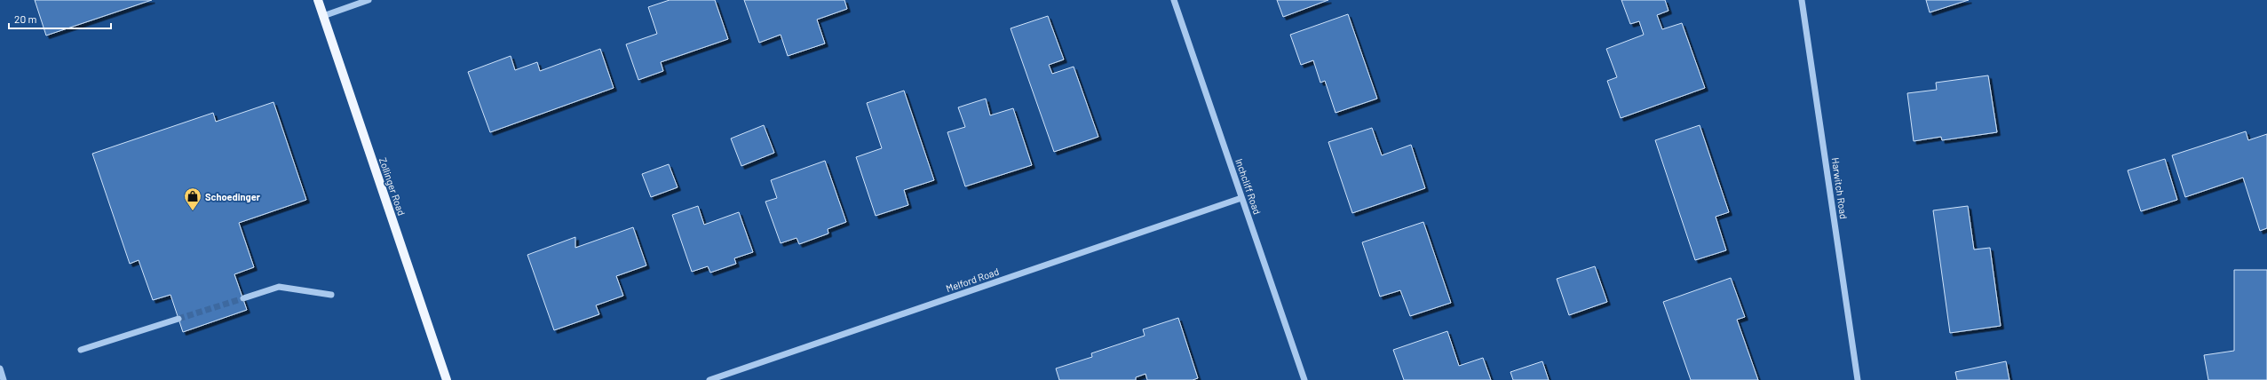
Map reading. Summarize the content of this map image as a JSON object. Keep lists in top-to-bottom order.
{
  "streets": {
    "main road": ["Zollinger Road"],
    "street": ["Inchcliff Road", "Harwitch Road", "Melford Road"]
  },
  "crossings": [
    ["Inchcliff Road", "Melford Road"]
  ],
  "places": {
    "shop": ["Schoedinger"]
  },
  "scale_bar": "20 m"
}
